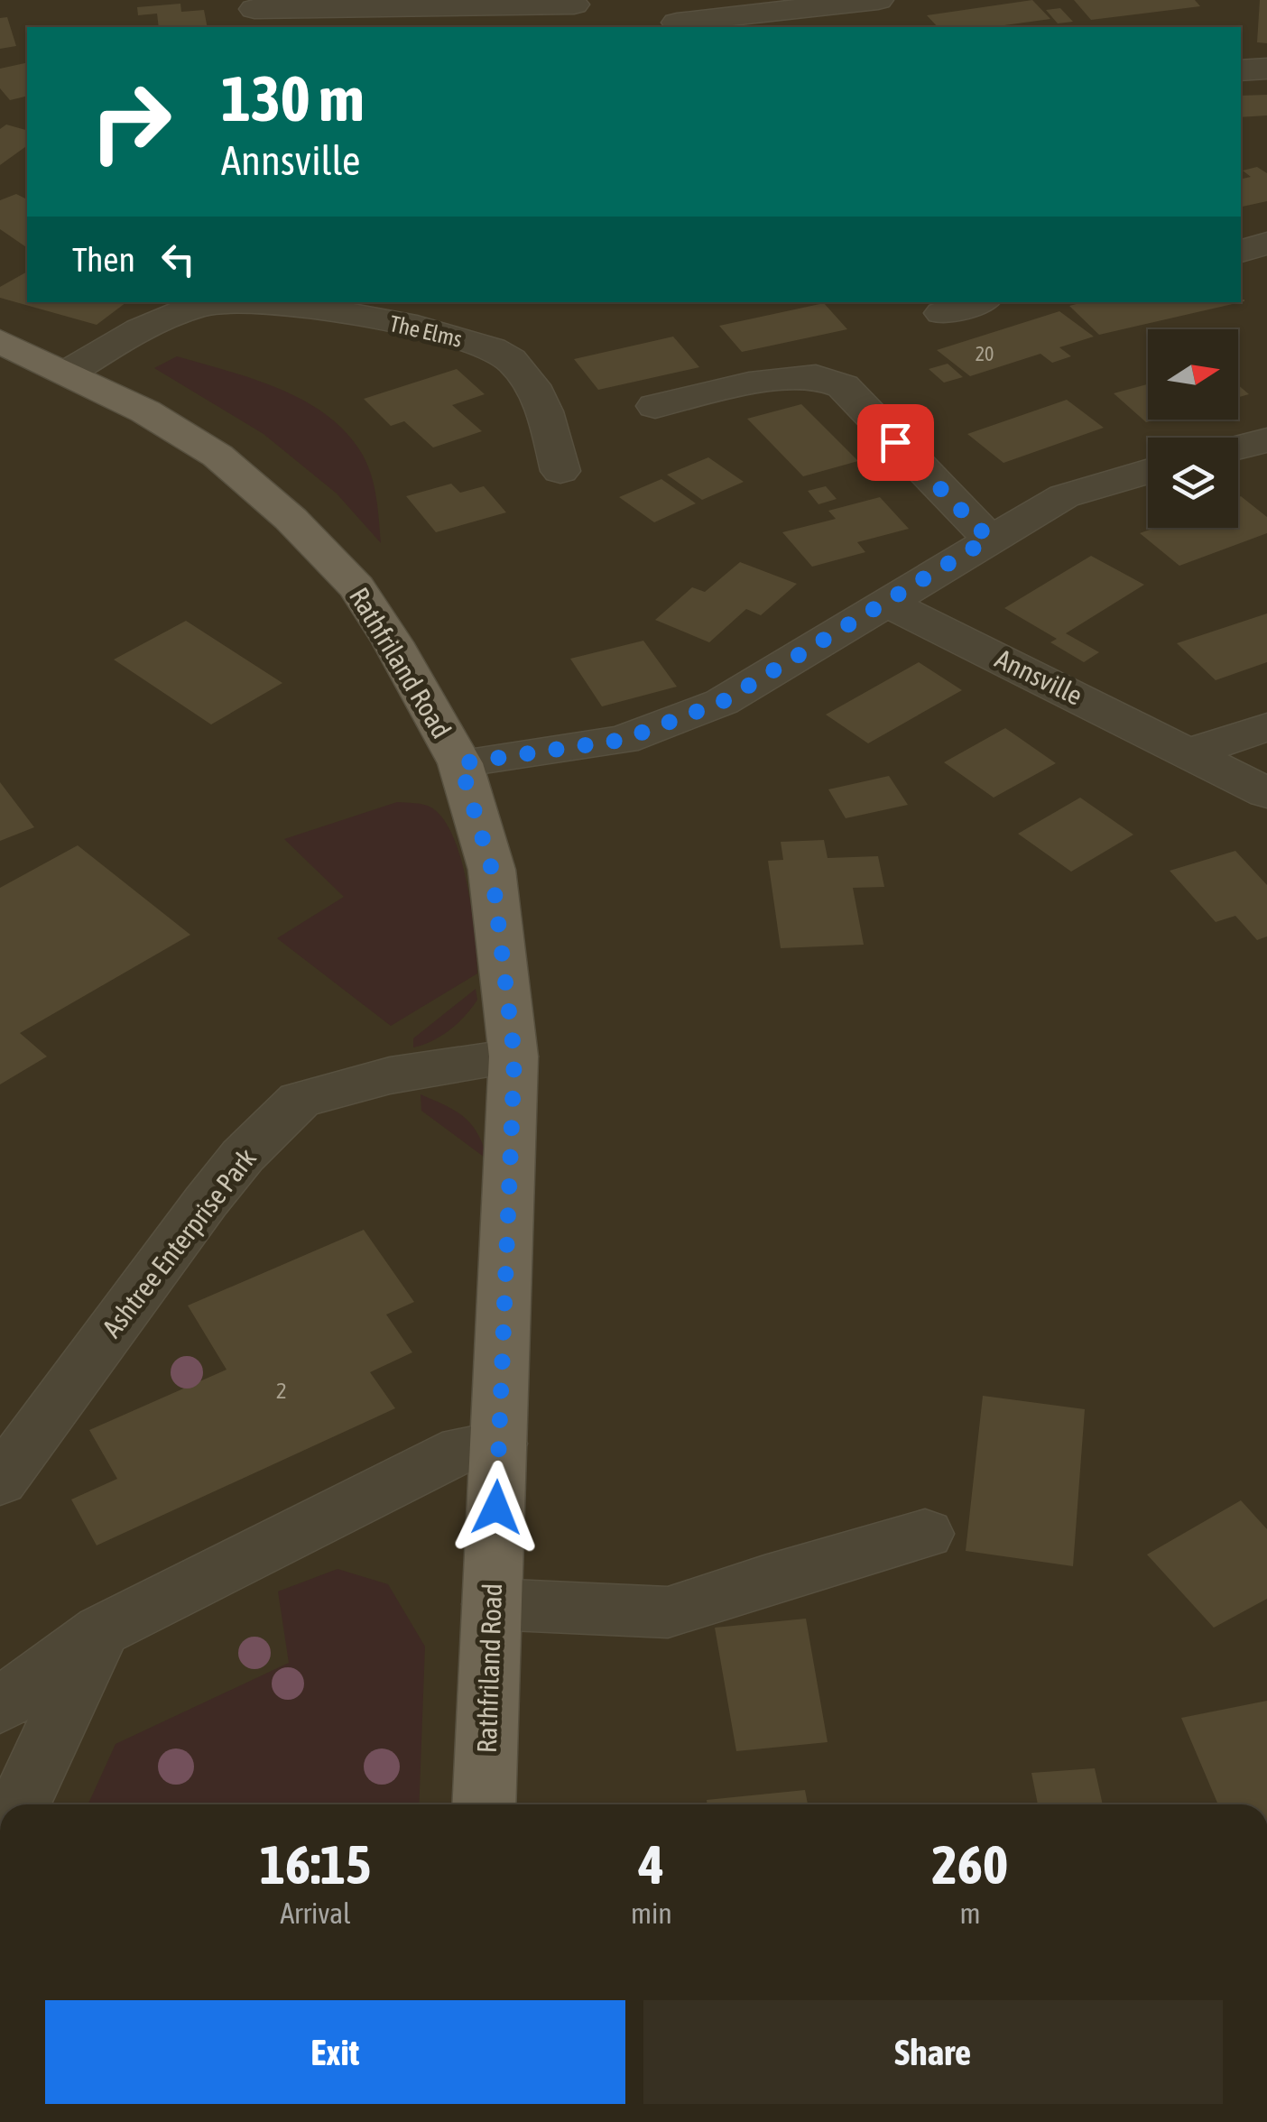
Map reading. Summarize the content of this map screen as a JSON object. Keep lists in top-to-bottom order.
{
  "streets": {
    "main road": ["Rathfriland Road"],
    "street": ["The Elms", "Annsville", "Ashtree Enterprise Park"]
  },
  "crossings": [
    ["The Elms", "Rathfriland Road"],
    ["Rathfriland Road", "Ashtree Enterprise Park"]
  ],
  "house_numbers": ["20", "2"],
  "north": "right",
  "page": {
    "turn": ["130 m", "Annsville"],
    "then": "Then",
    "eta": [
      "16:15",
      "Arrival",
      "4",
      "min",
      "260",
      "m"
    ],
    "buttons": ["Exit", "Share"]
  }
}
